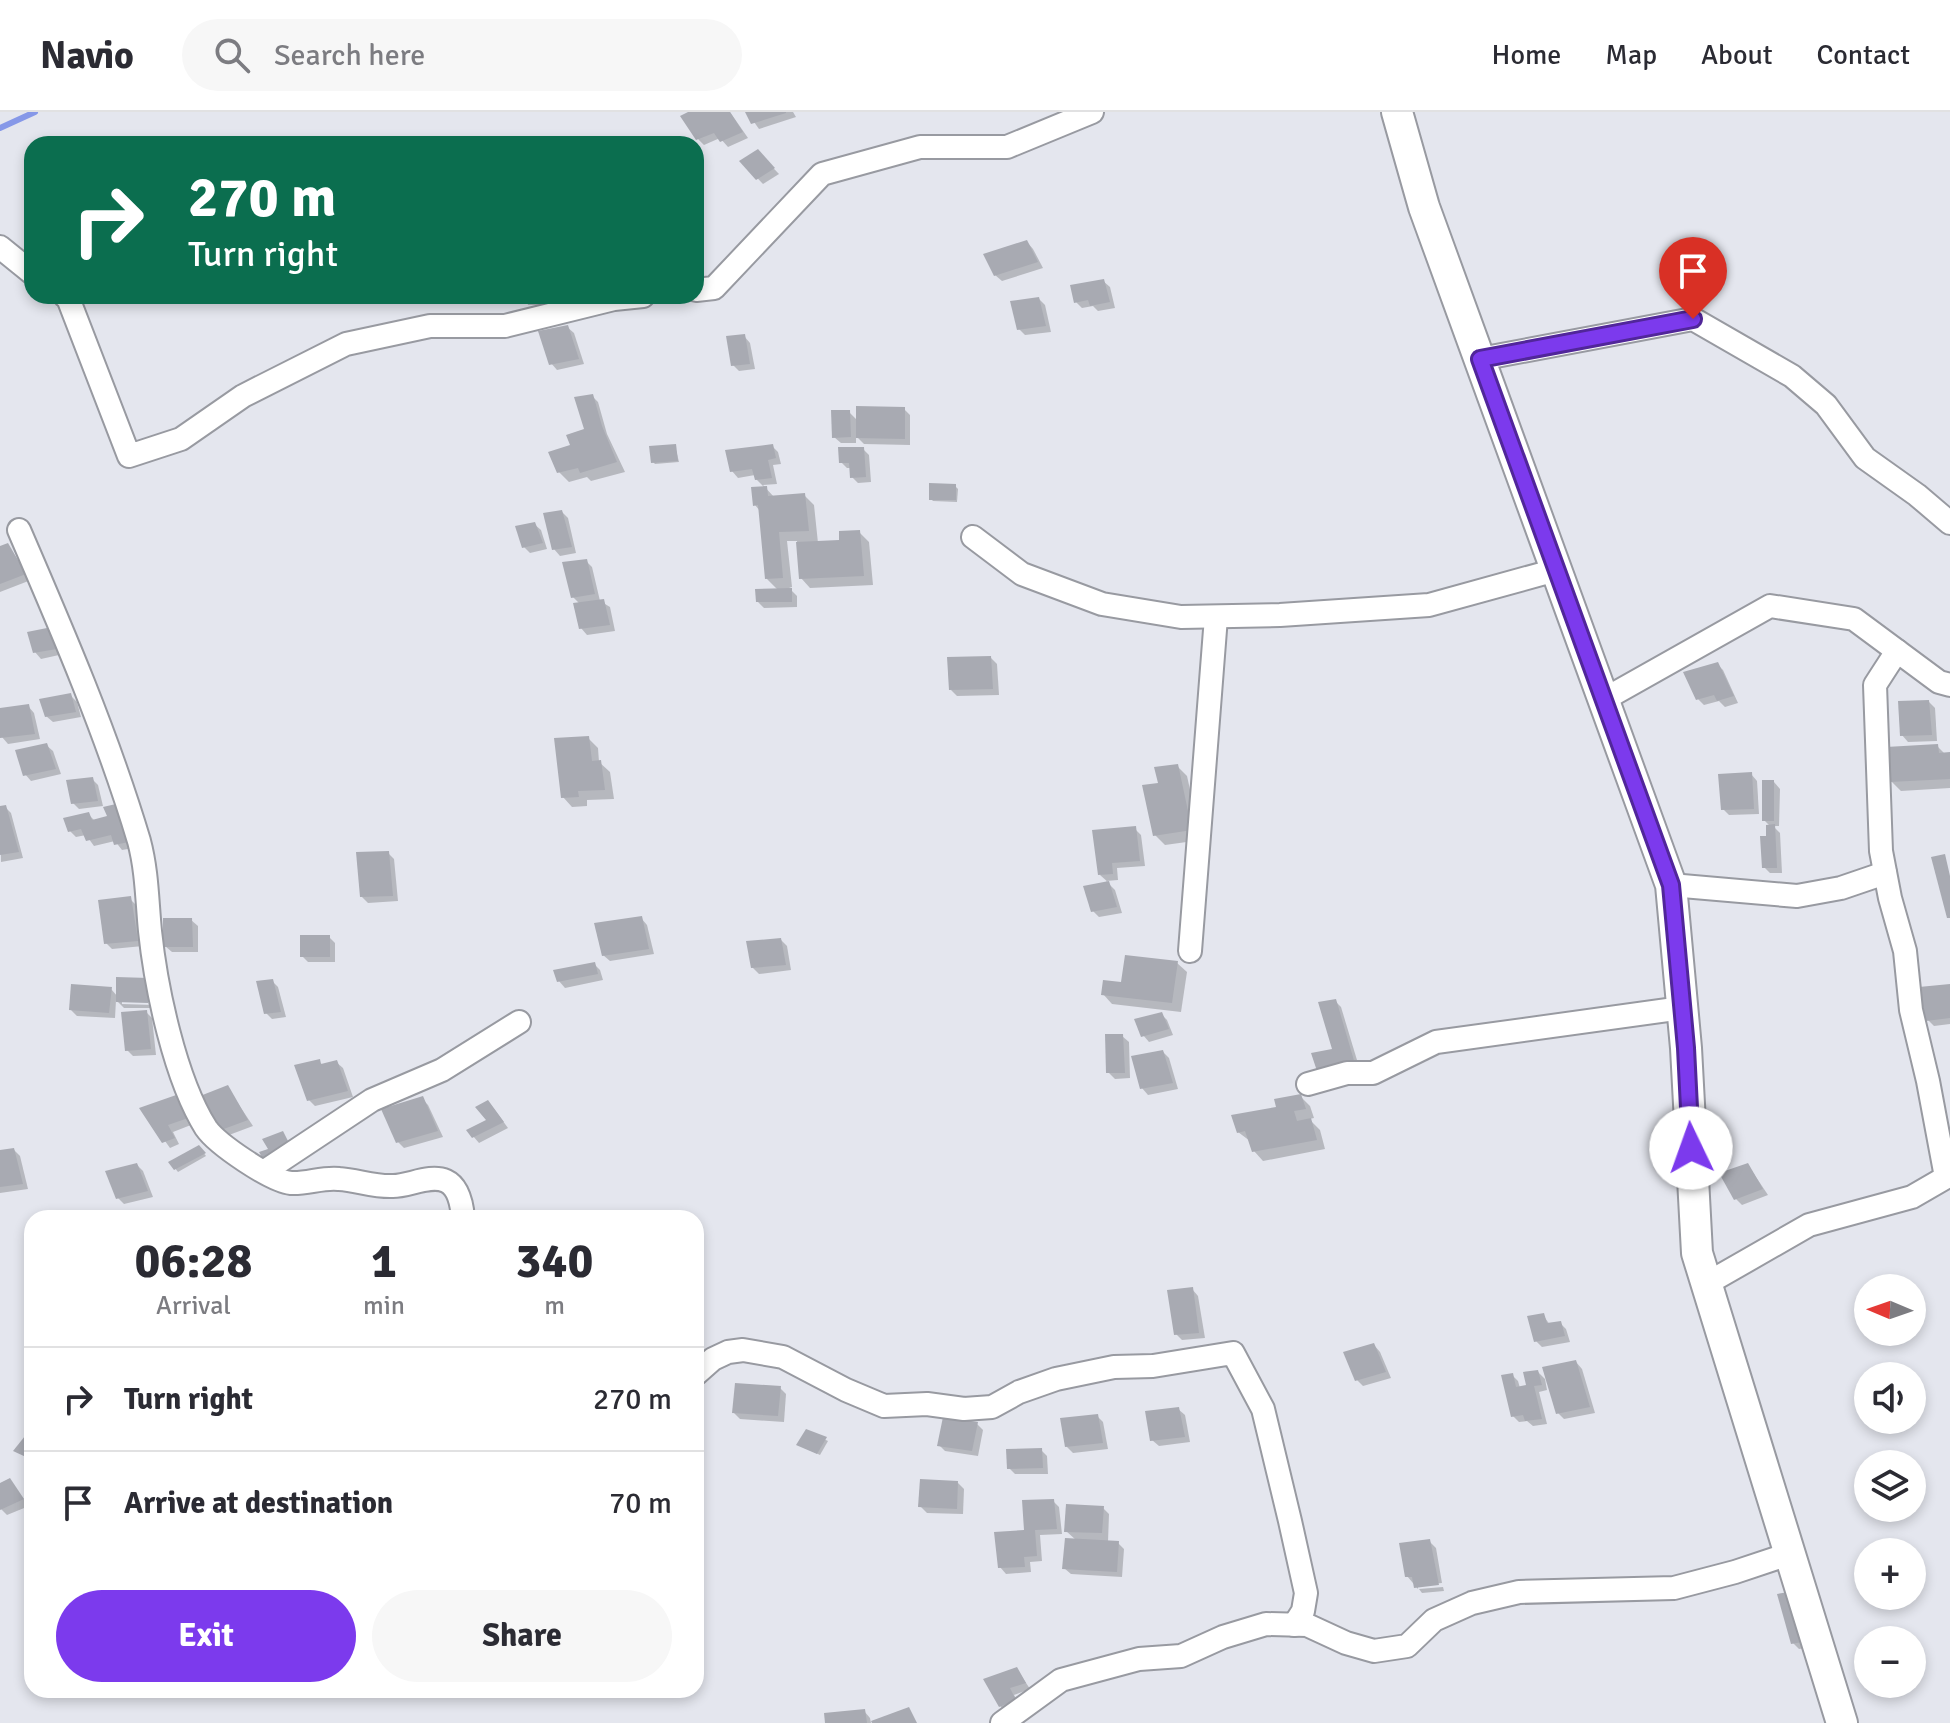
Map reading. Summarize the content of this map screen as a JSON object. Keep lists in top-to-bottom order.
{
  "north": "left",
  "page": {
    "header": "Navio",
    "search": "Search here",
    "nav": [
      "Home",
      "Map",
      "About",
      "Contact"
    ],
    "turn": ["270 m", "Turn right"],
    "eta": [
      "06:28",
      "Arrival",
      "1",
      "min",
      "340",
      "m"
    ],
    "map_buttons": ["+", "−"],
    "list": [
      {
        "name": "Turn right",
        "value": "270 m"
      },
      {
        "name": "Arrive at destination",
        "value": "70 m"
      }
    ],
    "buttons": ["Exit", "Share"]
  }
}
